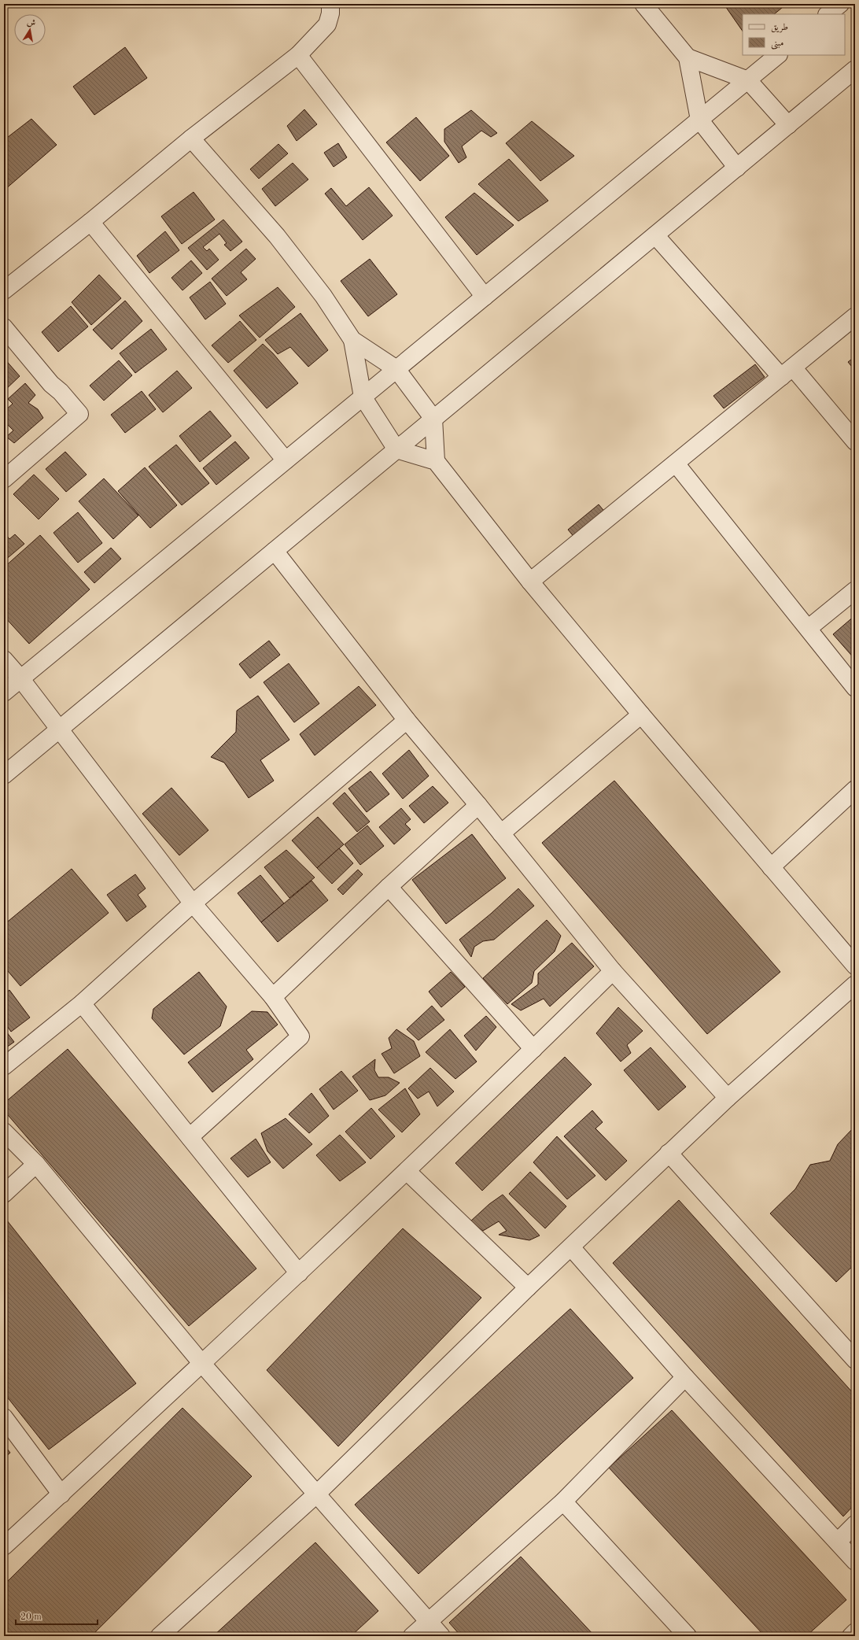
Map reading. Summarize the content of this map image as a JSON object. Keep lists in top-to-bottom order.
{
  "legend": ["طريق", "مبنى"],
  "scale_bar": "20 m",
  "north": "top"
}
